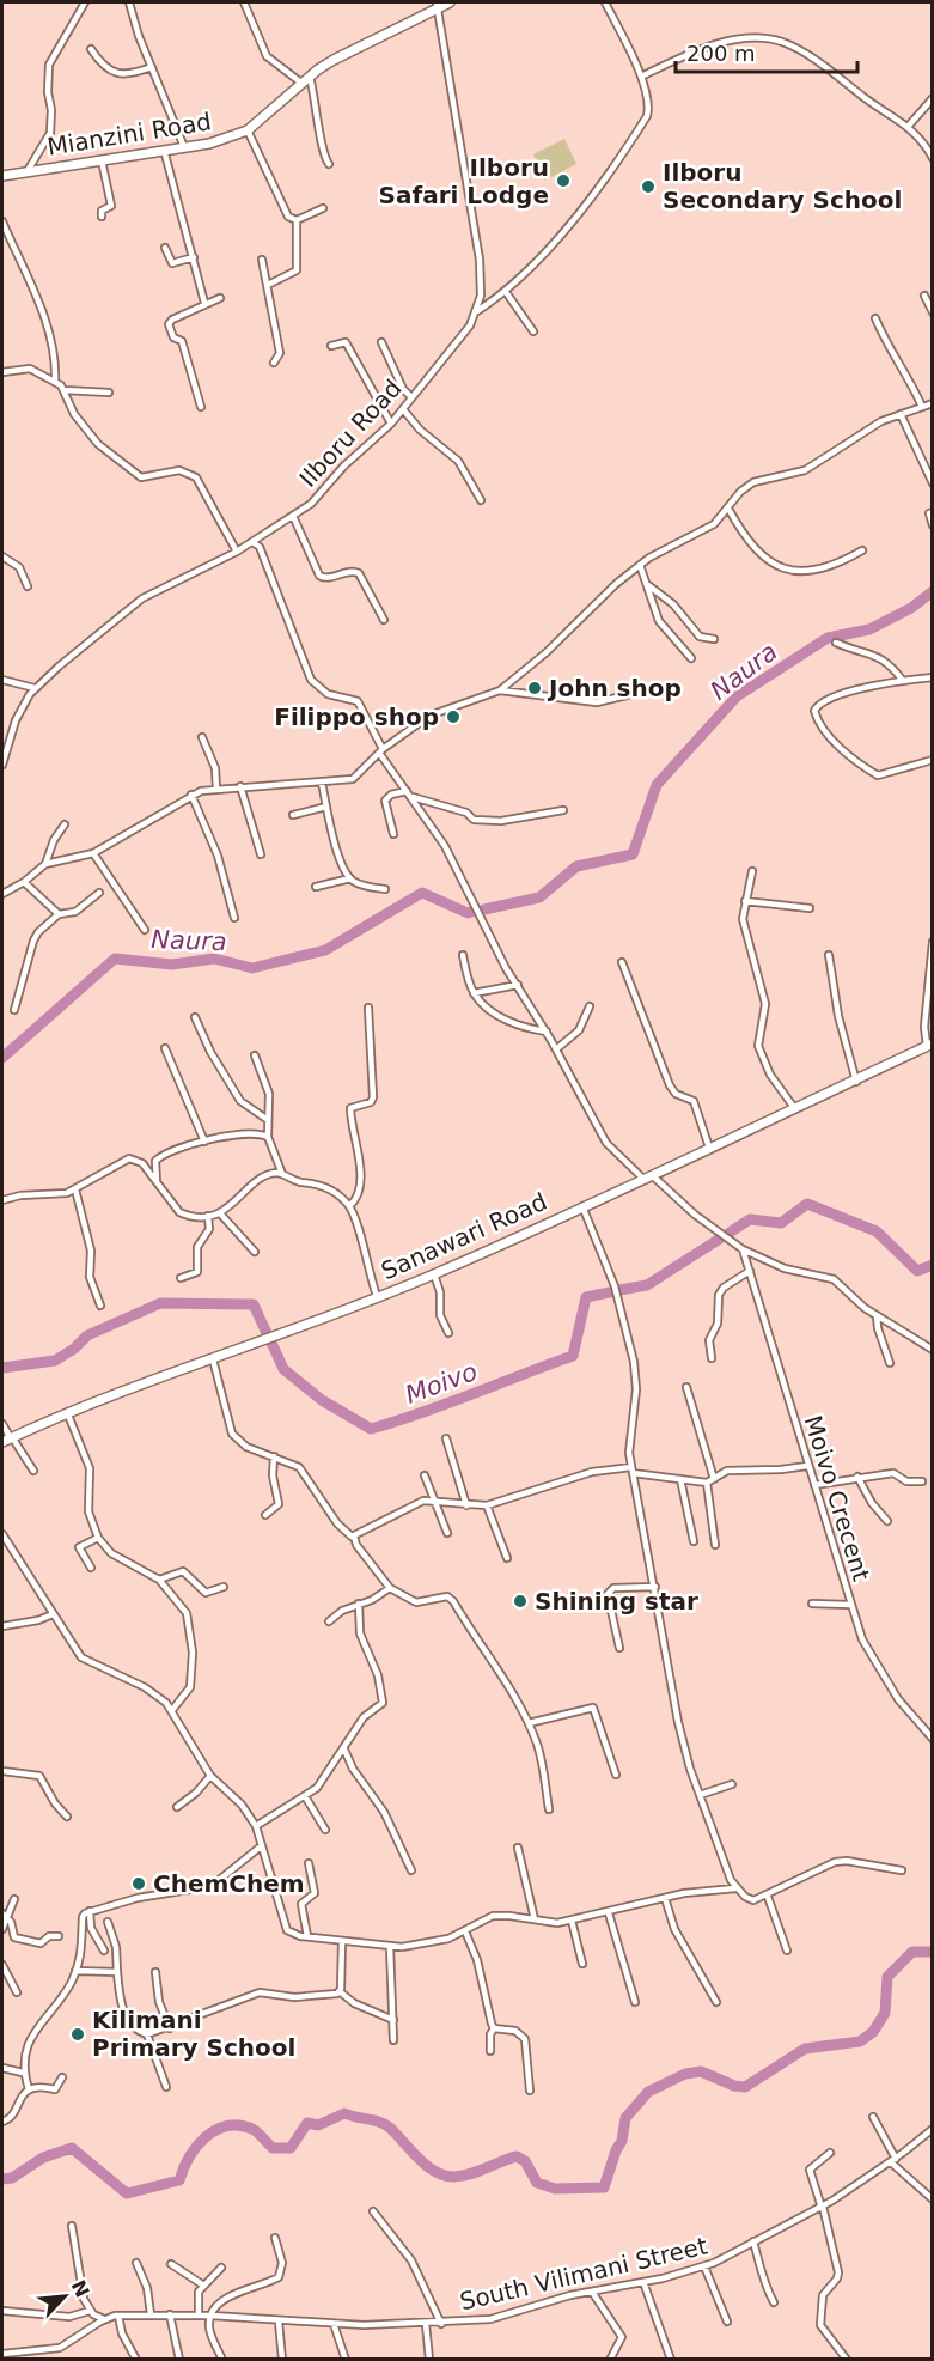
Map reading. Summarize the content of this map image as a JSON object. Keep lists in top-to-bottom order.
{
  "streets": {
    "street": [
      "Mianzini Road",
      "Ilboru Road",
      "Sanawari Road",
      "Moivo Crecent",
      "South Vilimani Street"
    ]
  },
  "water": ["Naura", "Moivo"],
  "places": [
    "Ilboru Safari Lodge",
    "Ilboru Secondary School",
    "John shop",
    "Filippo shop",
    "Shining star",
    "ChemChem",
    "Kilimani Primary School"
  ],
  "scale_bar": "200 m",
  "north": "top right"
}
